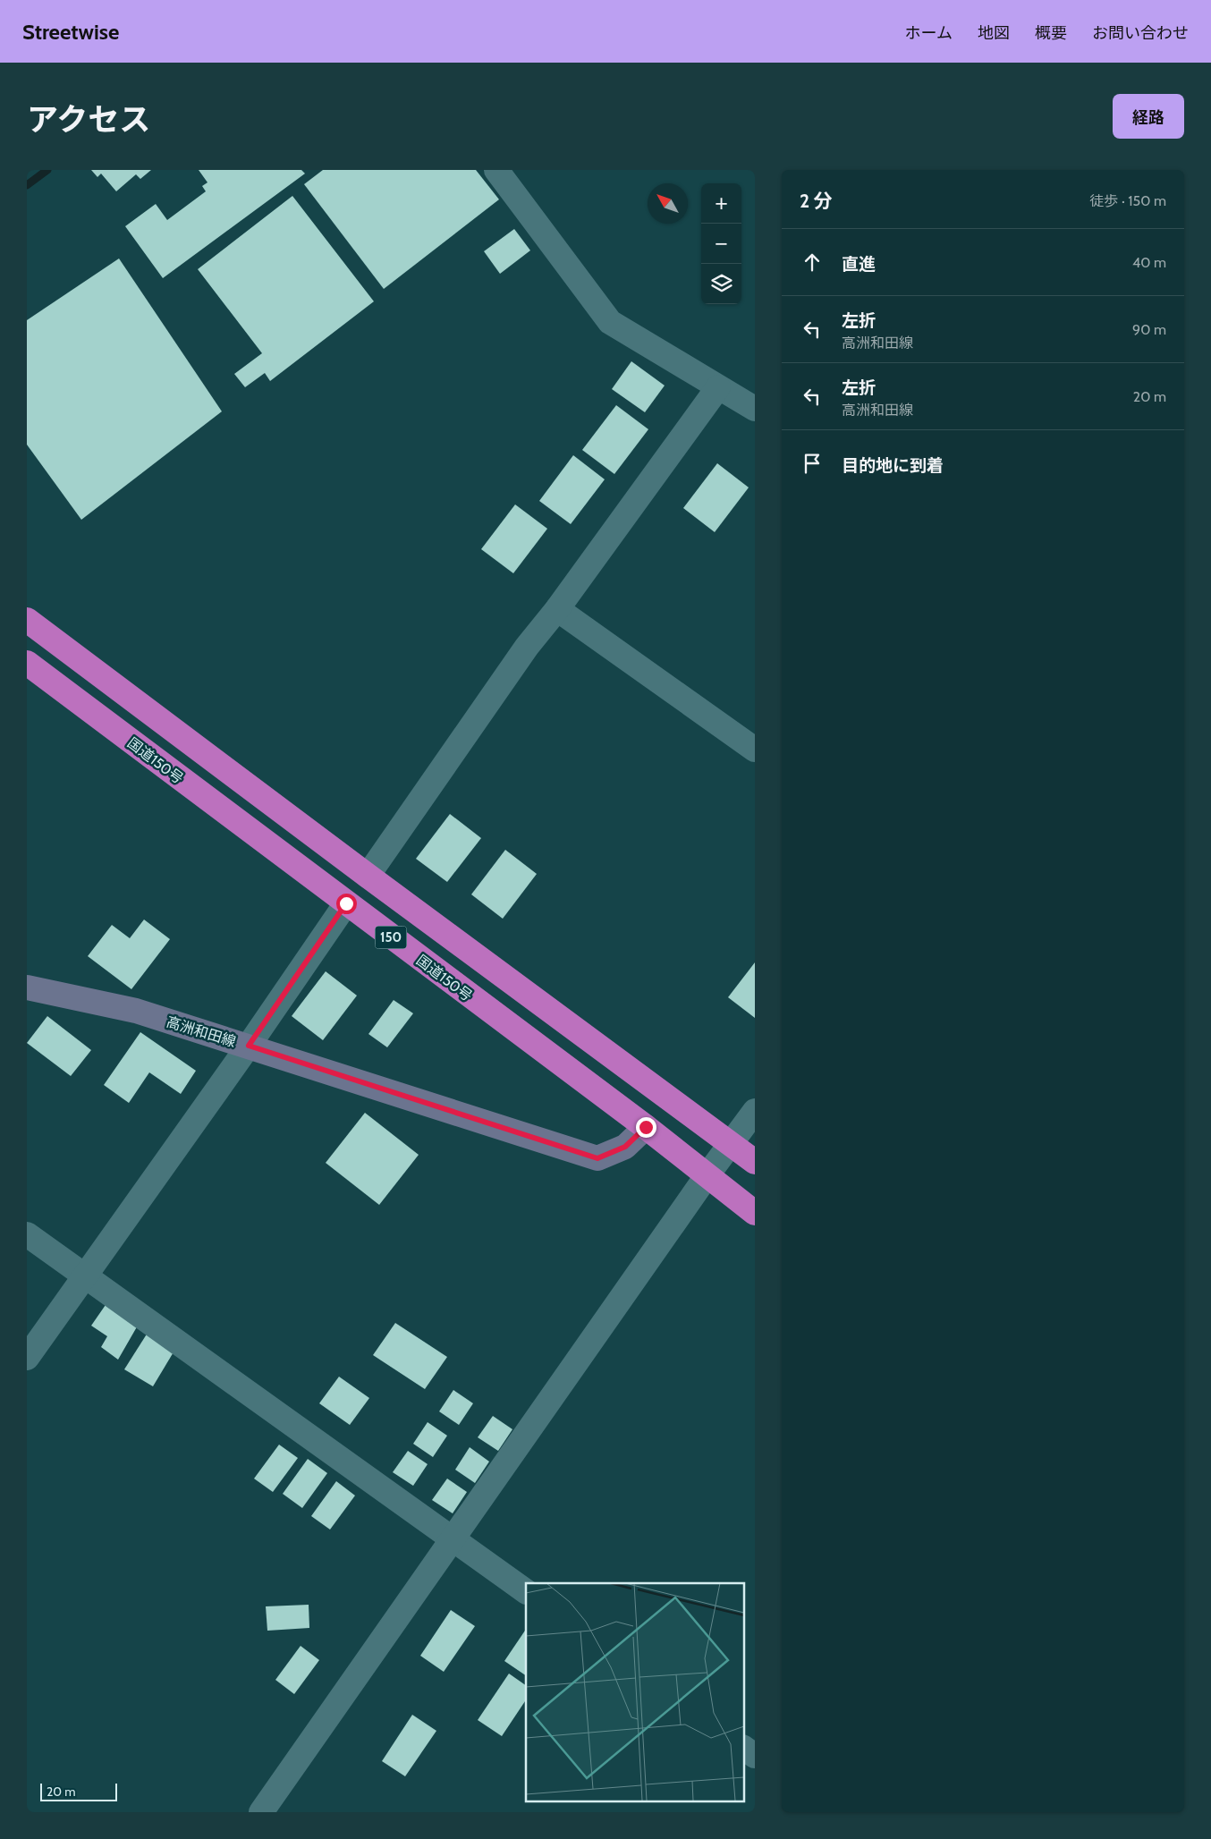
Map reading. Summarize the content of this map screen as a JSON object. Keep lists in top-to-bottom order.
{
  "streets": {
    "highway": ["国道150号", "150"],
    "main road": ["高洲和田線"]
  },
  "crossings": [
    ["国道150号", "高洲和田線"]
  ],
  "scale_bar": "20 m",
  "north": "top left",
  "page": {
    "header": "Streetwise",
    "nav": [
      "ホーム",
      "地図",
      "概要",
      "お問い合わせ"
    ],
    "title": "アクセス",
    "buttons": "経路",
    "heading": ["2 分", "徒歩 · 150 m"],
    "map_buttons": ["+", "−"],
    "list": [
      ["直進", "40 m"],
      ["左折", "高洲和田線", "90 m"],
      ["左折", "高洲和田線", "20 m"],
      "目的地に到着"
    ],
    "scale": "20 m"
  }
}
